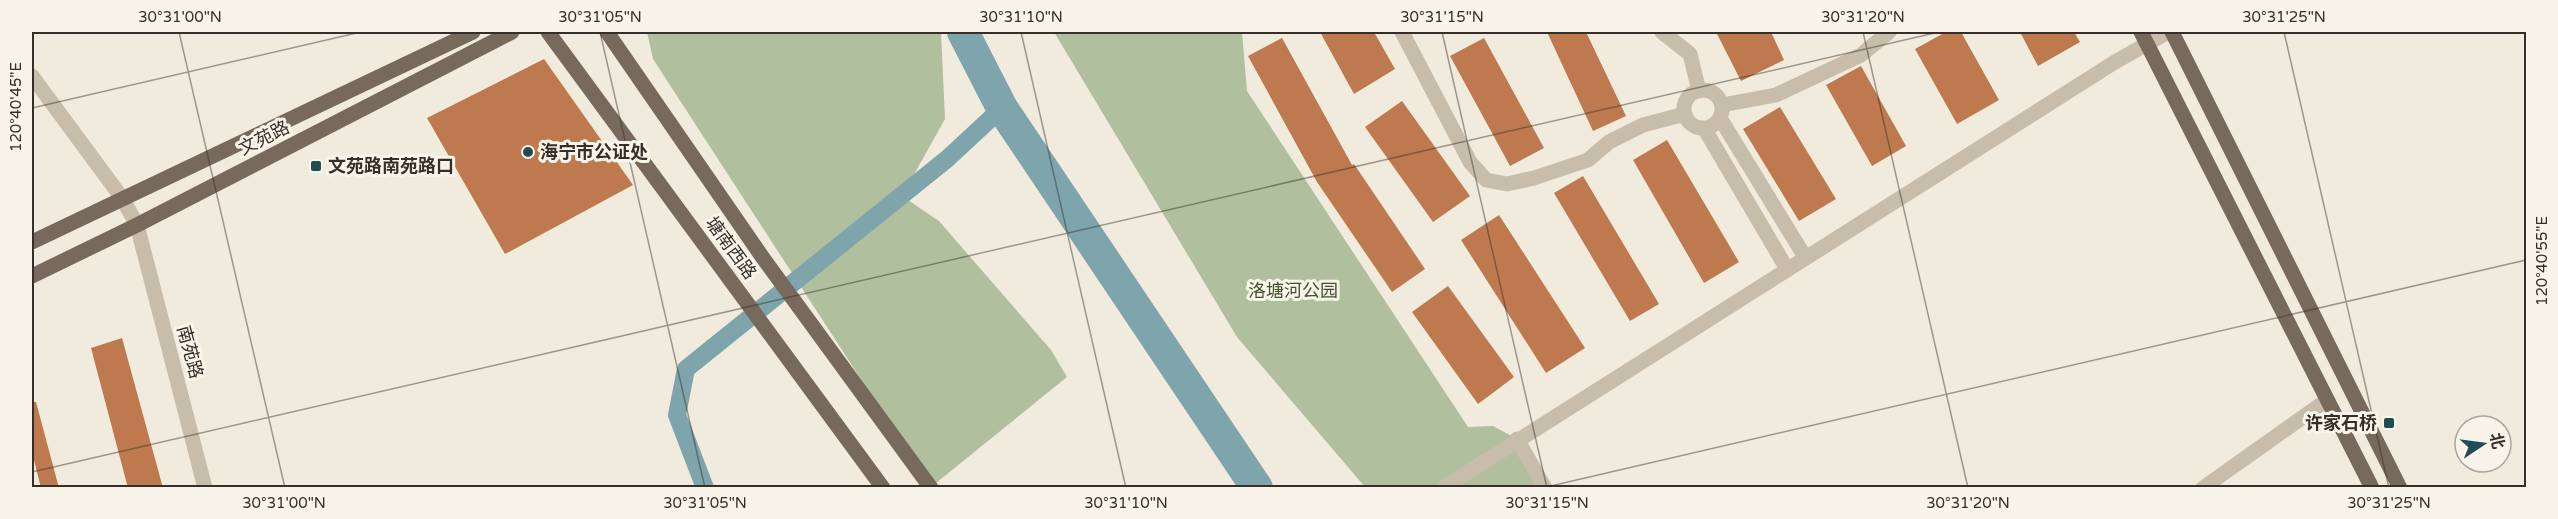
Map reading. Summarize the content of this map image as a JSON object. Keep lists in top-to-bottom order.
{
  "streets": {
    "main road": ["文苑路", "塘南西路"],
    "street": ["南苑路"]
  },
  "crossings": [
    ["文苑路", "南苑路"]
  ],
  "parks": ["洛塘河公园"],
  "places": {
    "other": ["海宁市公证处"],
    "transit": ["文苑路南苑路口", "许家石桥"]
  },
  "north": "right",
  "coordinates": [
    "30°31'00\"N",
    "30°31'05\"N",
    "30°31'10\"N",
    "30°31'15\"N",
    "30°31'20\"N",
    "30°31'25\"N",
    "120°40'45\"E",
    "120°40'55\"E"
  ]
}
